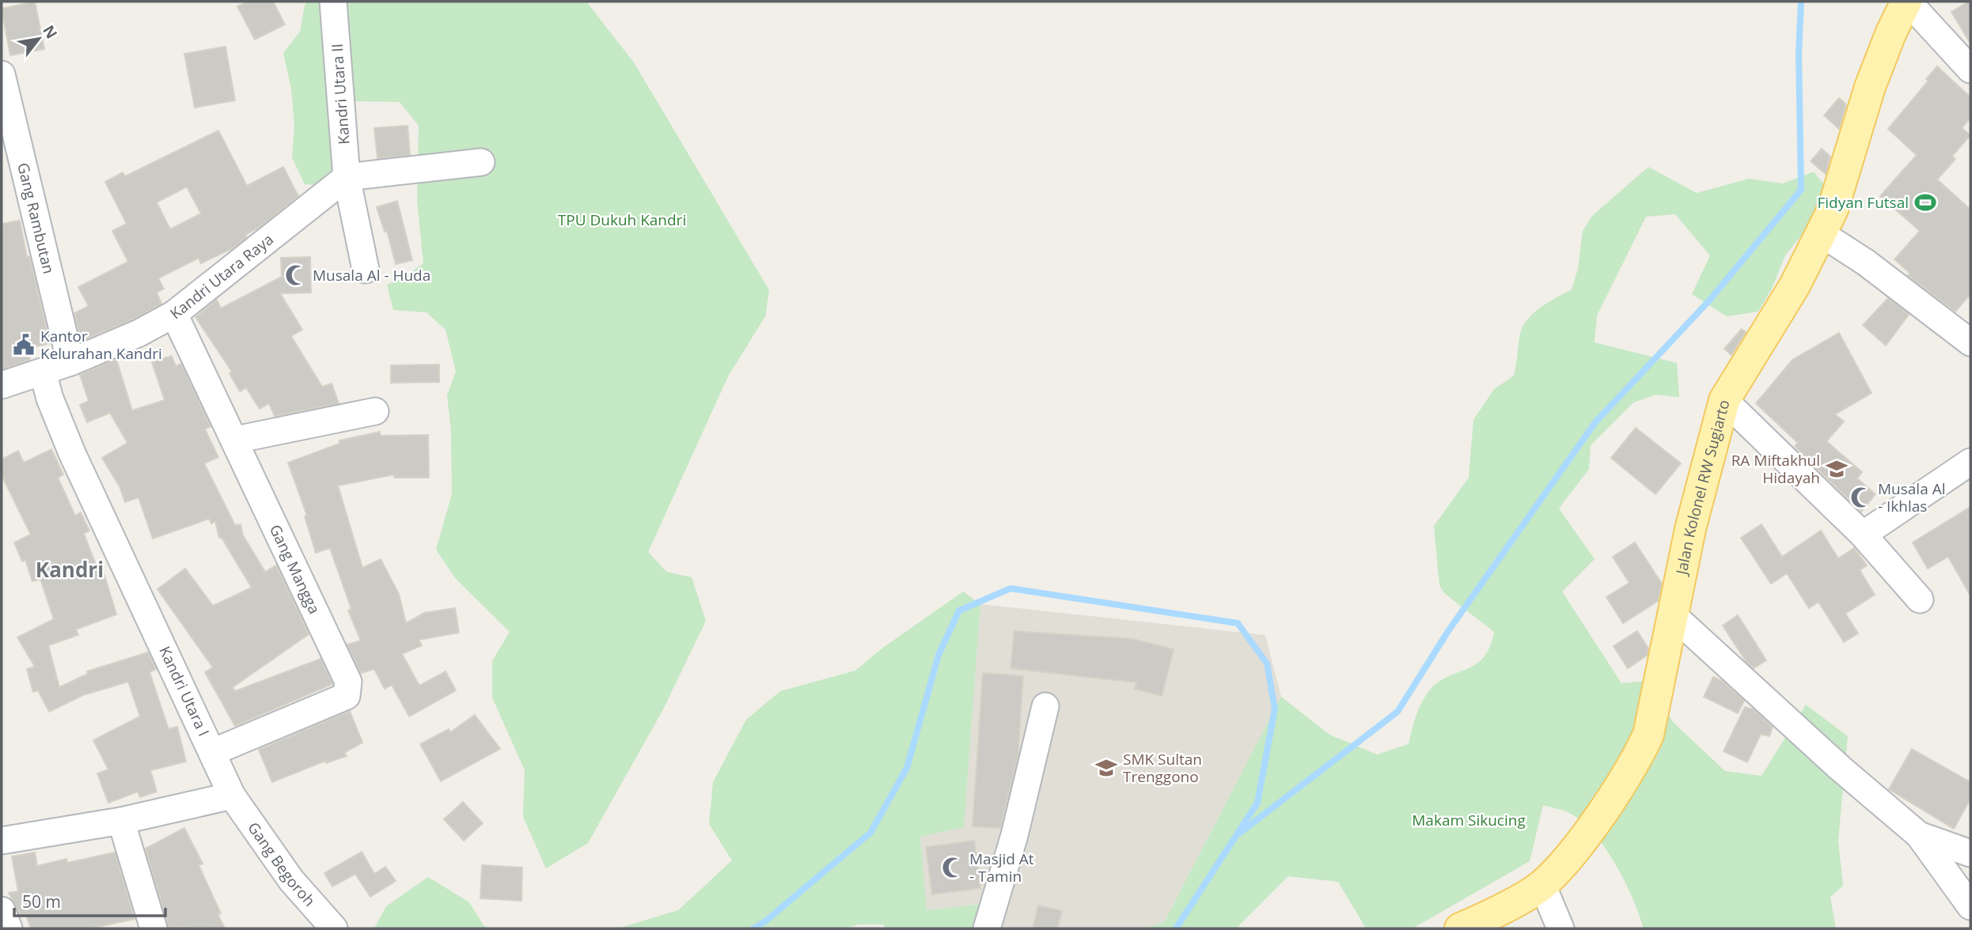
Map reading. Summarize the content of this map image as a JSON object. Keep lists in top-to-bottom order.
{
  "streets": {
    "main road": ["Jalan Kolonel RW Sugiarto"],
    "street": [
      "Kandri Utara II",
      "Gang Rambutan",
      "Kandri Utara Raya",
      "Gang Mangga",
      "Kandri Utara I",
      "Gang Begoroh"
    ]
  },
  "crossings": [
    ["Kandri Utara II", "Kandri Utara Raya"],
    ["Gang Rambutan", "Kandri Utara Raya"],
    ["Kandri Utara Raya", "Gang Mangga"],
    ["Kandri Utara Raya", "Kandri Utara I"],
    ["Gang Mangga", "Kandri Utara I"],
    ["Kandri Utara I", "Gang Begoroh"]
  ],
  "districts": ["Kandri"],
  "parks": ["TPU Dukuh Kandri", "Makam Sikucing"],
  "places": {
    "sports": ["Fidyan Futsal"],
    "mosque": ["Musala Al - Huda", "Musala Al - Ikhlas", "Masjid At - Tamin"],
    "public building": ["Kantor Kelurahan Kandri"],
    "school or university": ["RA Miftakhul Hidayah", "SMK Sultan Trenggono"]
  },
  "scale_bar": "50 m",
  "north": "top right"
}
